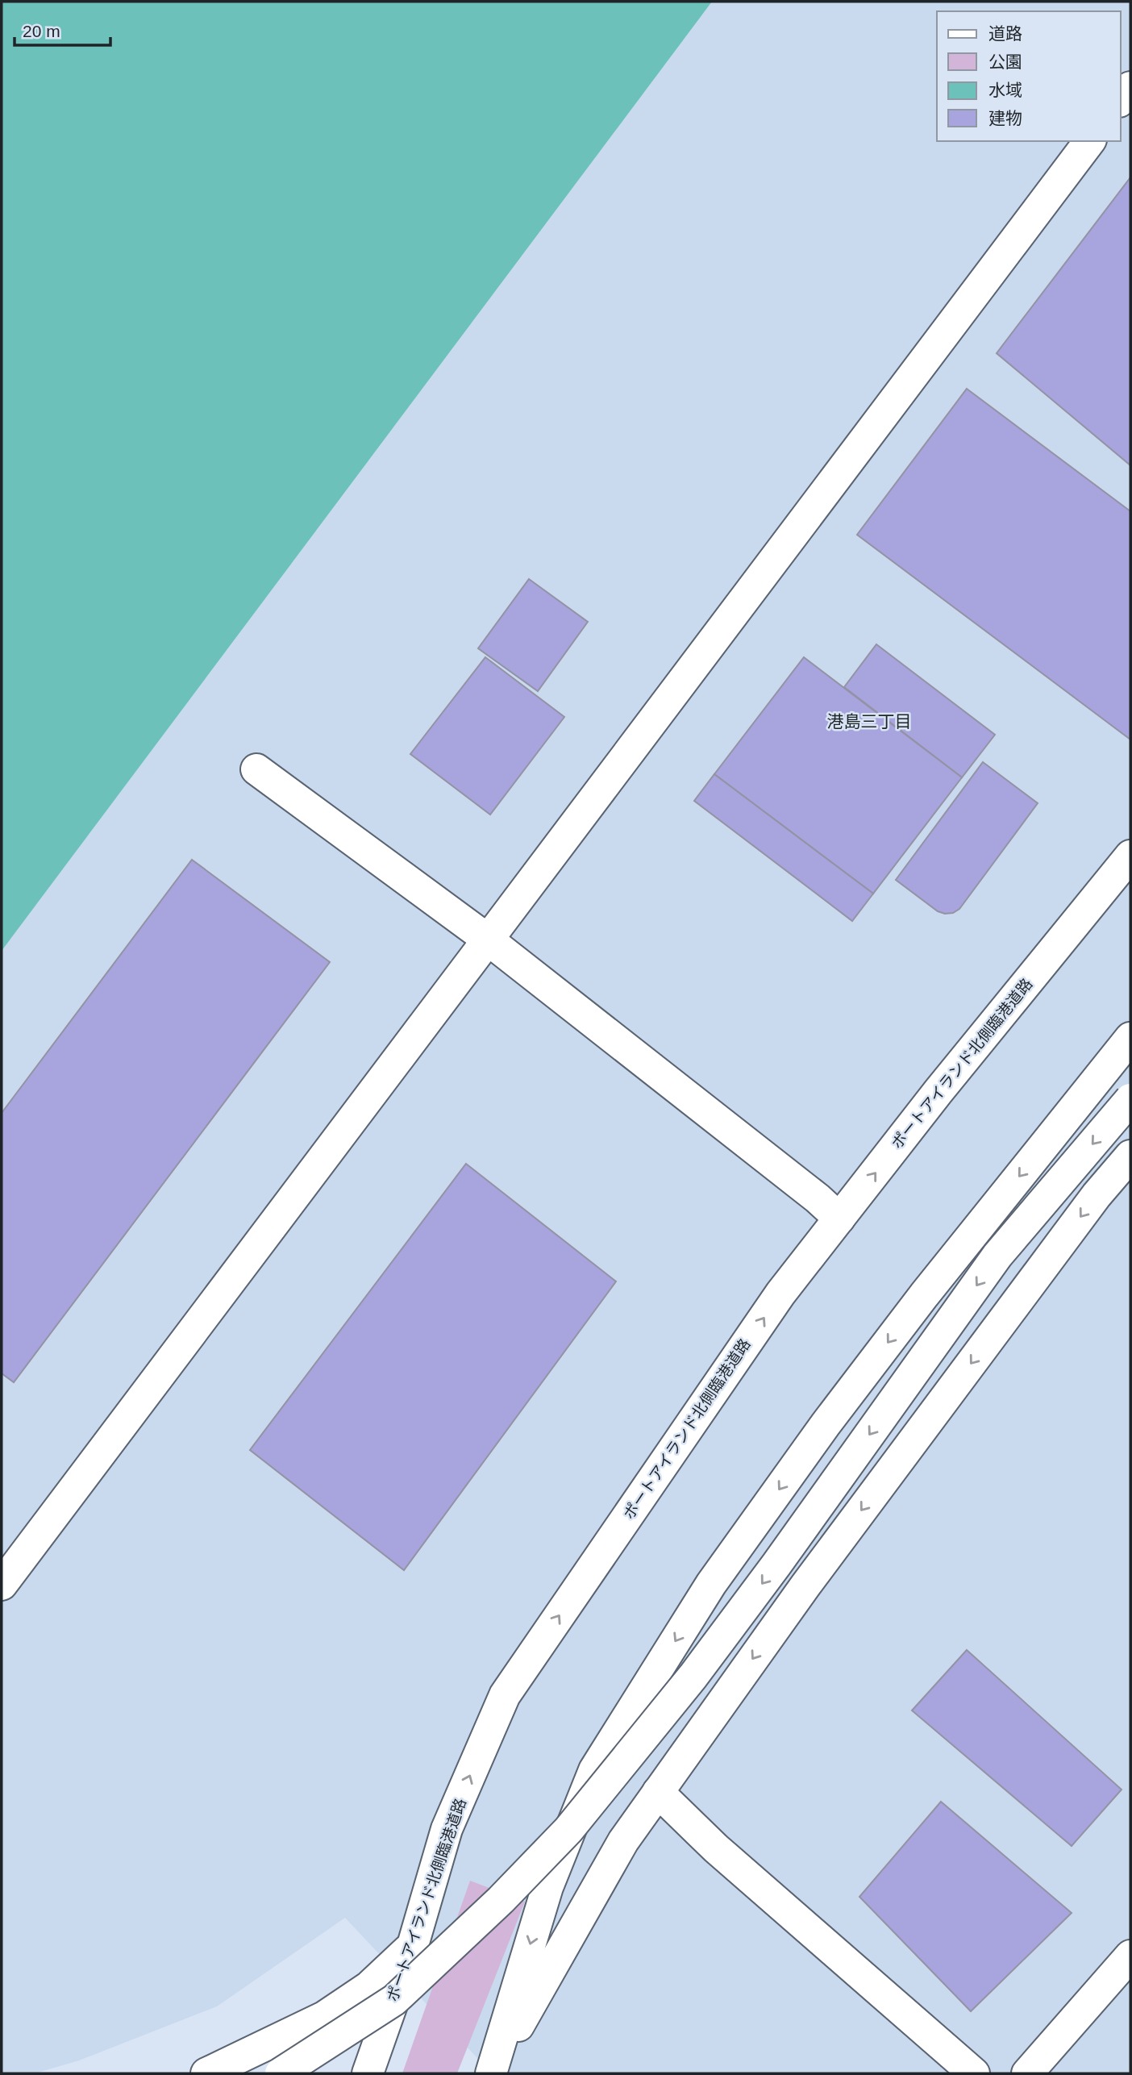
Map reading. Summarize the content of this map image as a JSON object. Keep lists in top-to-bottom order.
{
  "streets": {
    "street": ["ポートアイランド北側臨港道路"]
  },
  "districts": ["港島三丁目"],
  "legend": [
    "道路",
    "公園",
    "水域",
    "建物"
  ],
  "scale_bar": "20 m"
}
